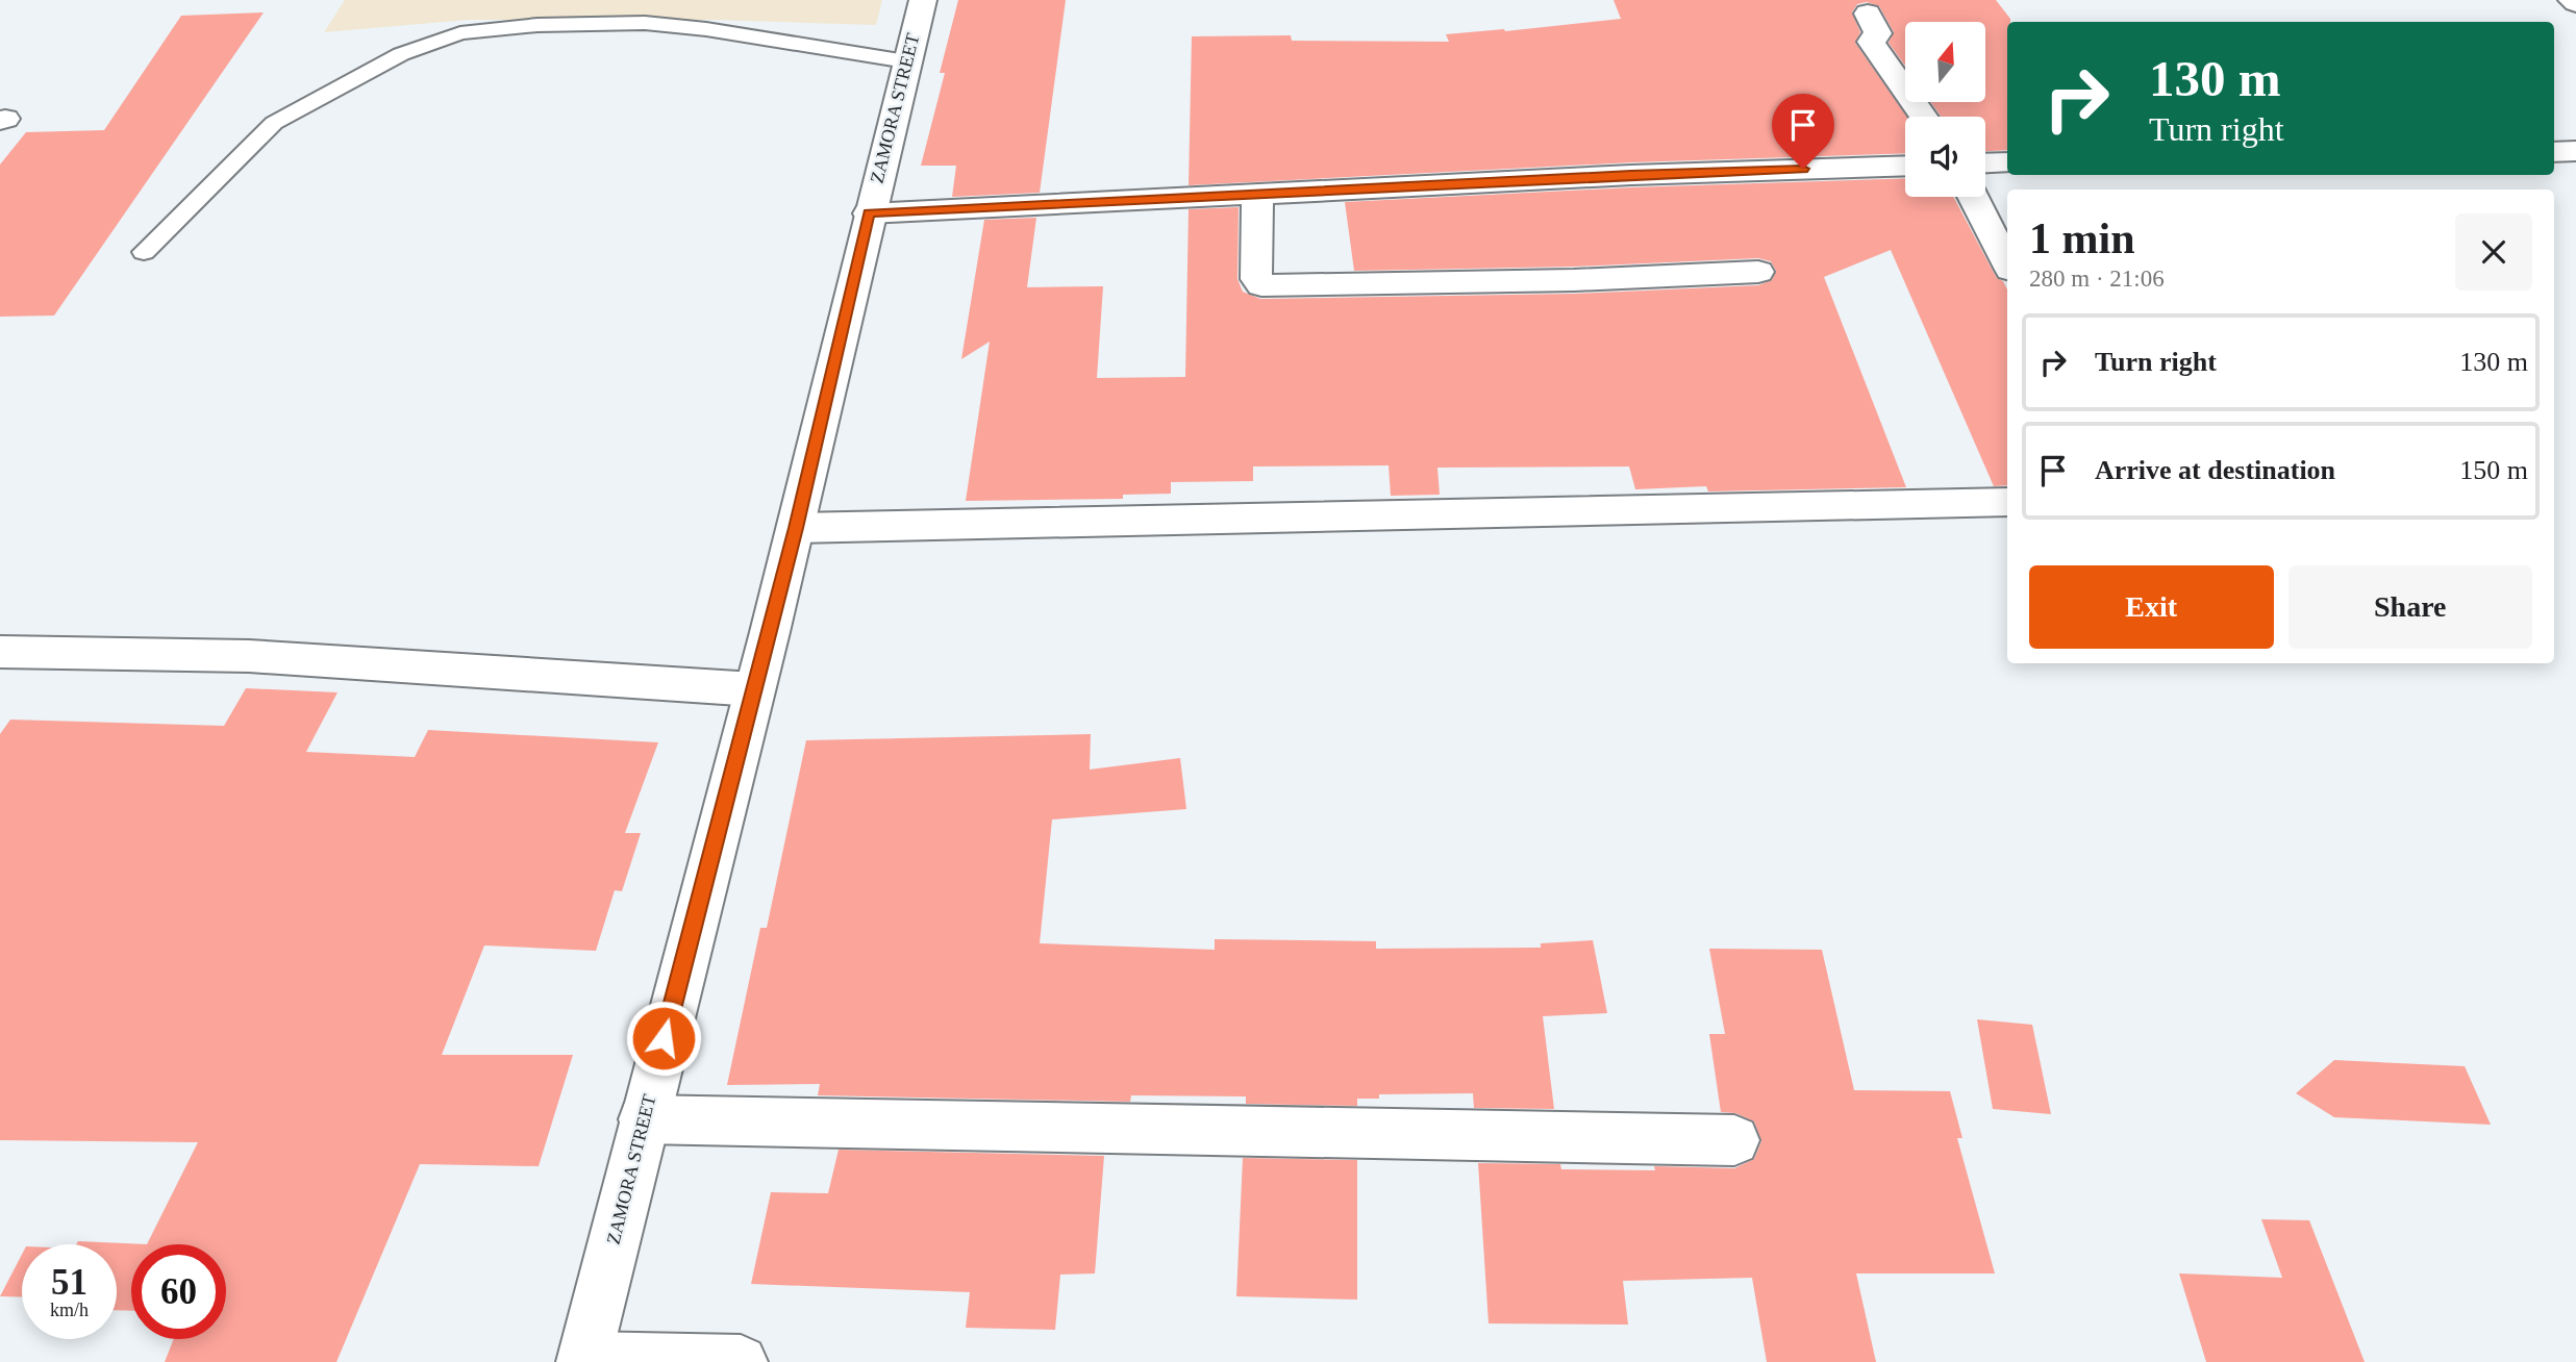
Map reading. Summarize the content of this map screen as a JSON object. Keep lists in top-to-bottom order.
{
  "streets": {
    "street": ["ZAMORA STREET"]
  },
  "north": "top",
  "page": {
    "turn": ["130 m", "Turn right"],
    "heading": ["1 min", "280 m · 21:06"],
    "list": [
      {
        "name": "Turn right",
        "value": "130 m"
      },
      {
        "name": "Arrive at destination",
        "value": "150 m"
      }
    ],
    "buttons": ["Exit", "Share"],
    "speed": "51 km/h",
    "limit": "60"
  }
}
